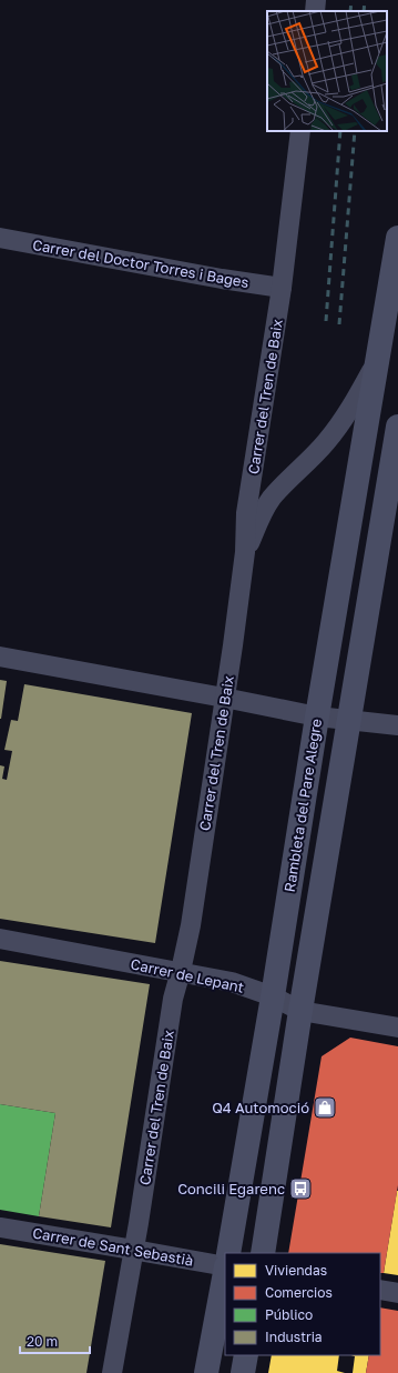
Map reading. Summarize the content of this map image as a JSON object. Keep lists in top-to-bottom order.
{
  "streets": {
    "main road": ["Rambleta del Pare Alegre"],
    "street": [
      "Carrer del Doctor Torres i Bages",
      "Carrer del Tren de Baix",
      "Carrer de Lepant",
      "Carrer de Sant Sebastià"
    ]
  },
  "crossings": [
    ["Carrer del Doctor Torres i Bages", "Carrer del Tren de Baix"],
    ["Carrer del Tren de Baix", "Rambleta del Pare Alegre"],
    ["Carrer del Tren de Baix", "Carrer de Lepant"],
    ["Carrer del Tren de Baix", "Carrer de Sant Sebastià"],
    ["Rambleta del Pare Alegre", "Carrer de Lepant"]
  ],
  "places": {
    "shop": ["Q4 Automoció"],
    "bus stop": ["Concili Egarenc"]
  },
  "legend": [
    "Viviendas",
    "Comercios",
    "Público",
    "Industria"
  ],
  "scale_bar": "20 m"
}
